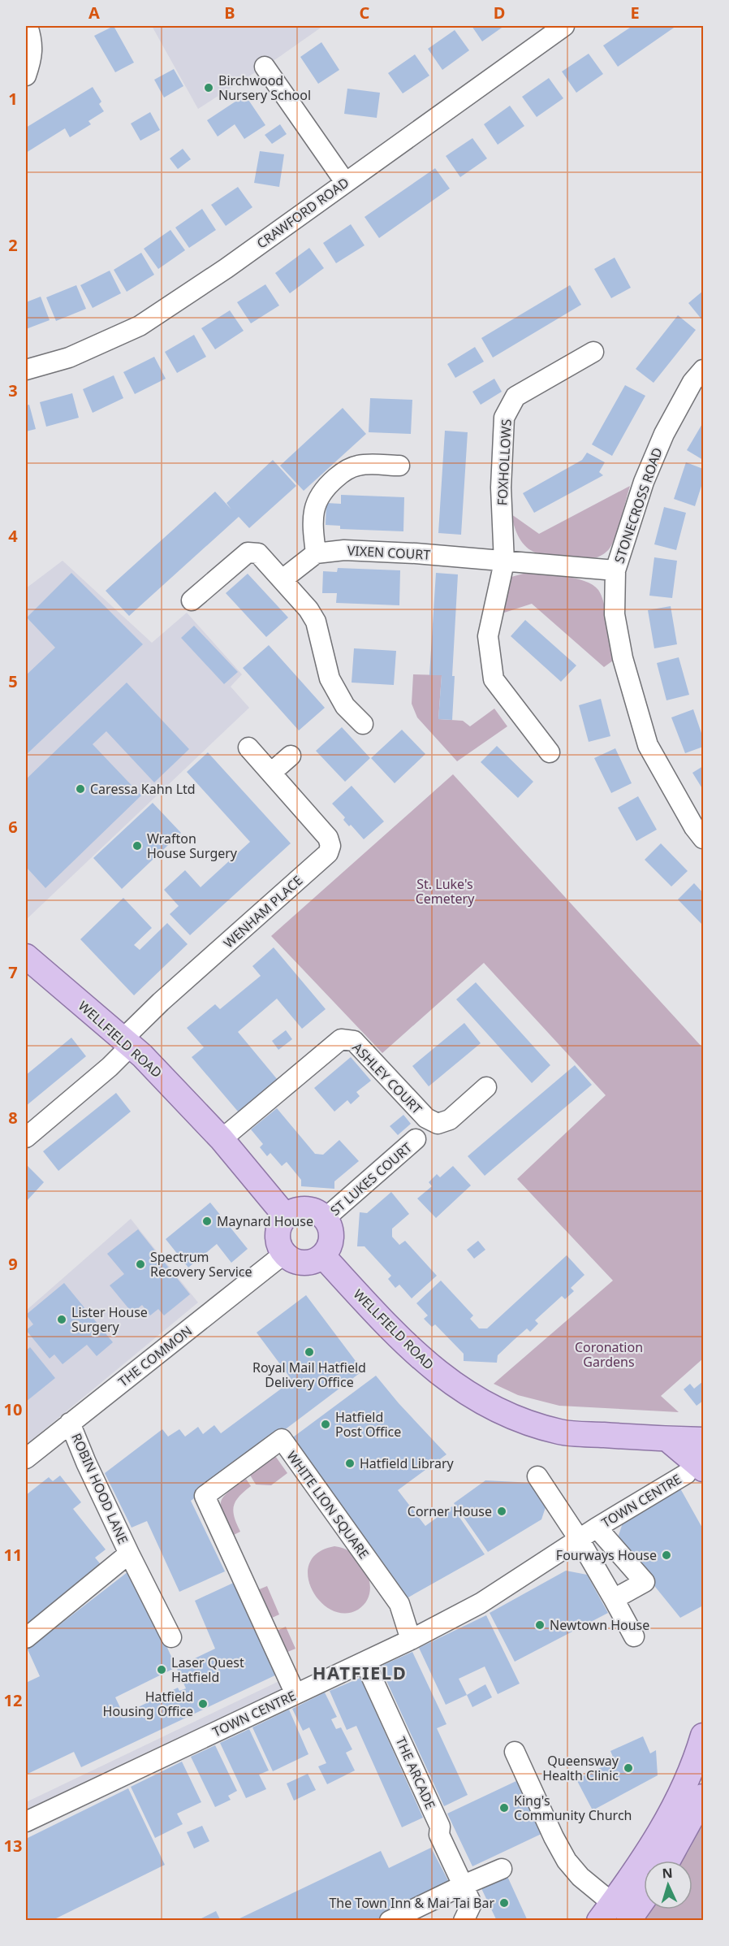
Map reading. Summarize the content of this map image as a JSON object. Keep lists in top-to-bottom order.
{
  "streets": {
    "main road": ["WELLFIELD ROAD"],
    "street": [
      "CRAWFORD ROAD",
      "FOXHOLLOWS",
      "STONECROSS ROAD",
      "VIXEN COURT",
      "WENHAM PLACE",
      "ASHLEY COURT",
      "ST LUKES COURT",
      "THE COMMON",
      "ROBIN HOOD LANE",
      "TOWN CENTRE",
      "WHITE LION SQUARE",
      "THE ARCADE"
    ]
  },
  "crossings": [
    ["FOXHOLLOWS", "VIXEN COURT"],
    ["WENHAM PLACE", "WELLFIELD ROAD"],
    ["WELLFIELD ROAD", "ASHLEY COURT"],
    ["WELLFIELD ROAD", "ST LUKES COURT"],
    ["WELLFIELD ROAD", "THE COMMON"],
    ["ST LUKES COURT", "THE COMMON"],
    ["THE COMMON", "ROBIN HOOD LANE"],
    ["TOWN CENTRE", "WHITE LION SQUARE"],
    ["TOWN CENTRE", "THE ARCADE"]
  ],
  "districts": ["HATFIELD"],
  "parks": ["St. Luke's Cemetery", "Coronation Gardens"],
  "places": [
    "Birchwood Nursery School",
    "Caressa Kahn Ltd",
    "Wrafton House Surgery",
    "Maynard House",
    "Spectrum Recovery Service",
    "Lister House Surgery",
    "Royal Mail Hatfield Delivery Office",
    "Hatfield Post Office",
    "Hatfield Library",
    "Corner House",
    "Fourways House",
    "Newtown House",
    "Laser Quest Hatfield",
    "Hatfield Housing Office",
    "Queensway Health Clinic",
    "King's Community Church",
    "The Town Inn & Mai Tai Bar"
  ],
  "north": "top",
  "grid": {
    "columns": [
      "A",
      "B",
      "C",
      "D",
      "E"
    ],
    "rows": [
      "1",
      "2",
      "3",
      "4",
      "5",
      "6",
      "7",
      "8",
      "9",
      "10",
      "11",
      "12",
      "13"
    ]
  }
}
